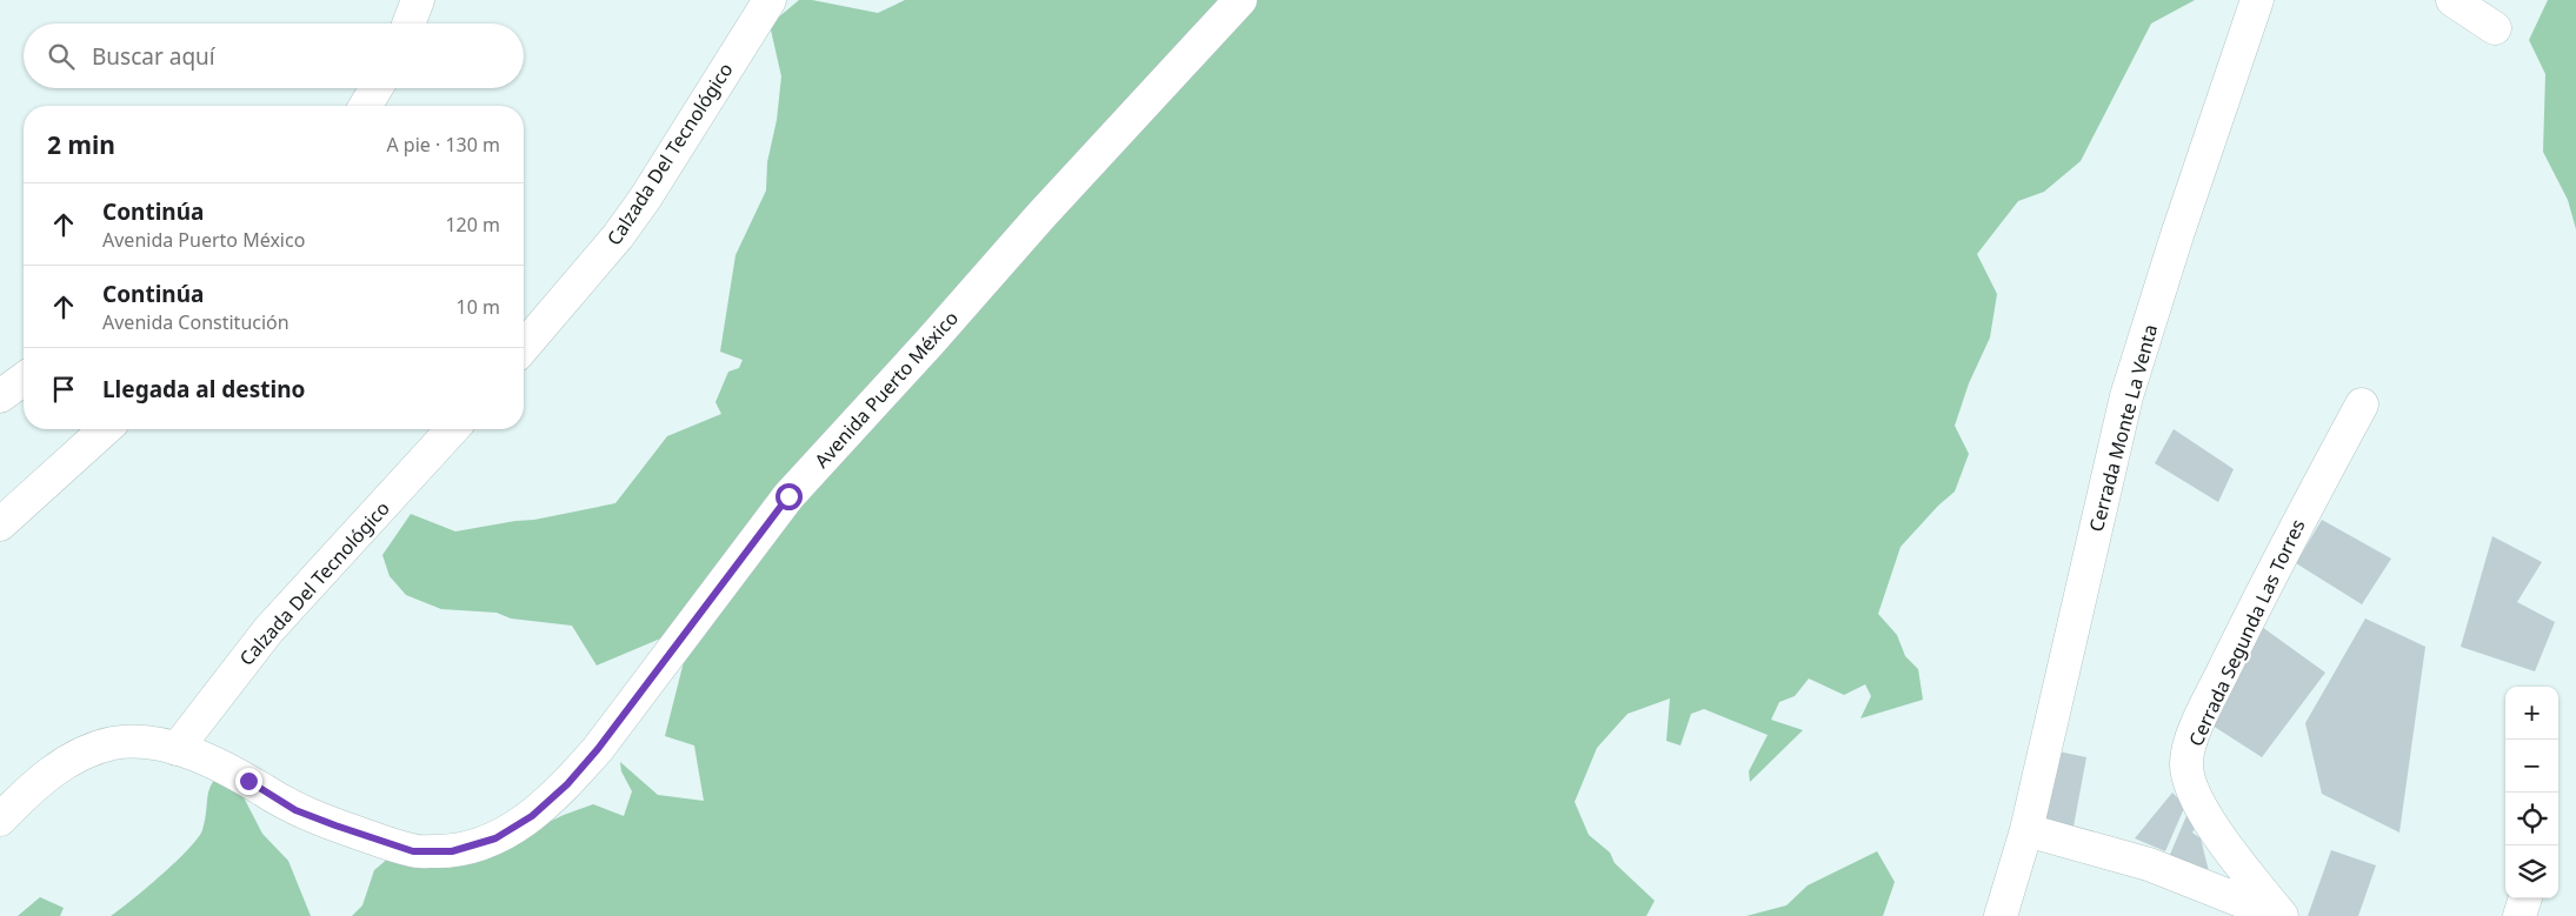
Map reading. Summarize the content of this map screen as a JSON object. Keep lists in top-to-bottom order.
{
  "streets": {
    "street": [
      "Calzada Del Tecnológico",
      "Avenida Puerto México",
      "Cerrada Monte La Venta",
      "Cerrada Segunda Las Torres"
    ]
  },
  "crossings": [
    ["Calzada Del Tecnológico", "Avenida Puerto México"]
  ],
  "page": {
    "search": "Buscar aquí",
    "heading": ["2 min", "A pie · 130 m"],
    "list": [
      ["Continúa", "Avenida Puerto México", "120 m"],
      ["Continúa", "Avenida Constitución", "10 m"],
      "Llegada al destino"
    ],
    "map_buttons": ["+", "−"]
  }
}
